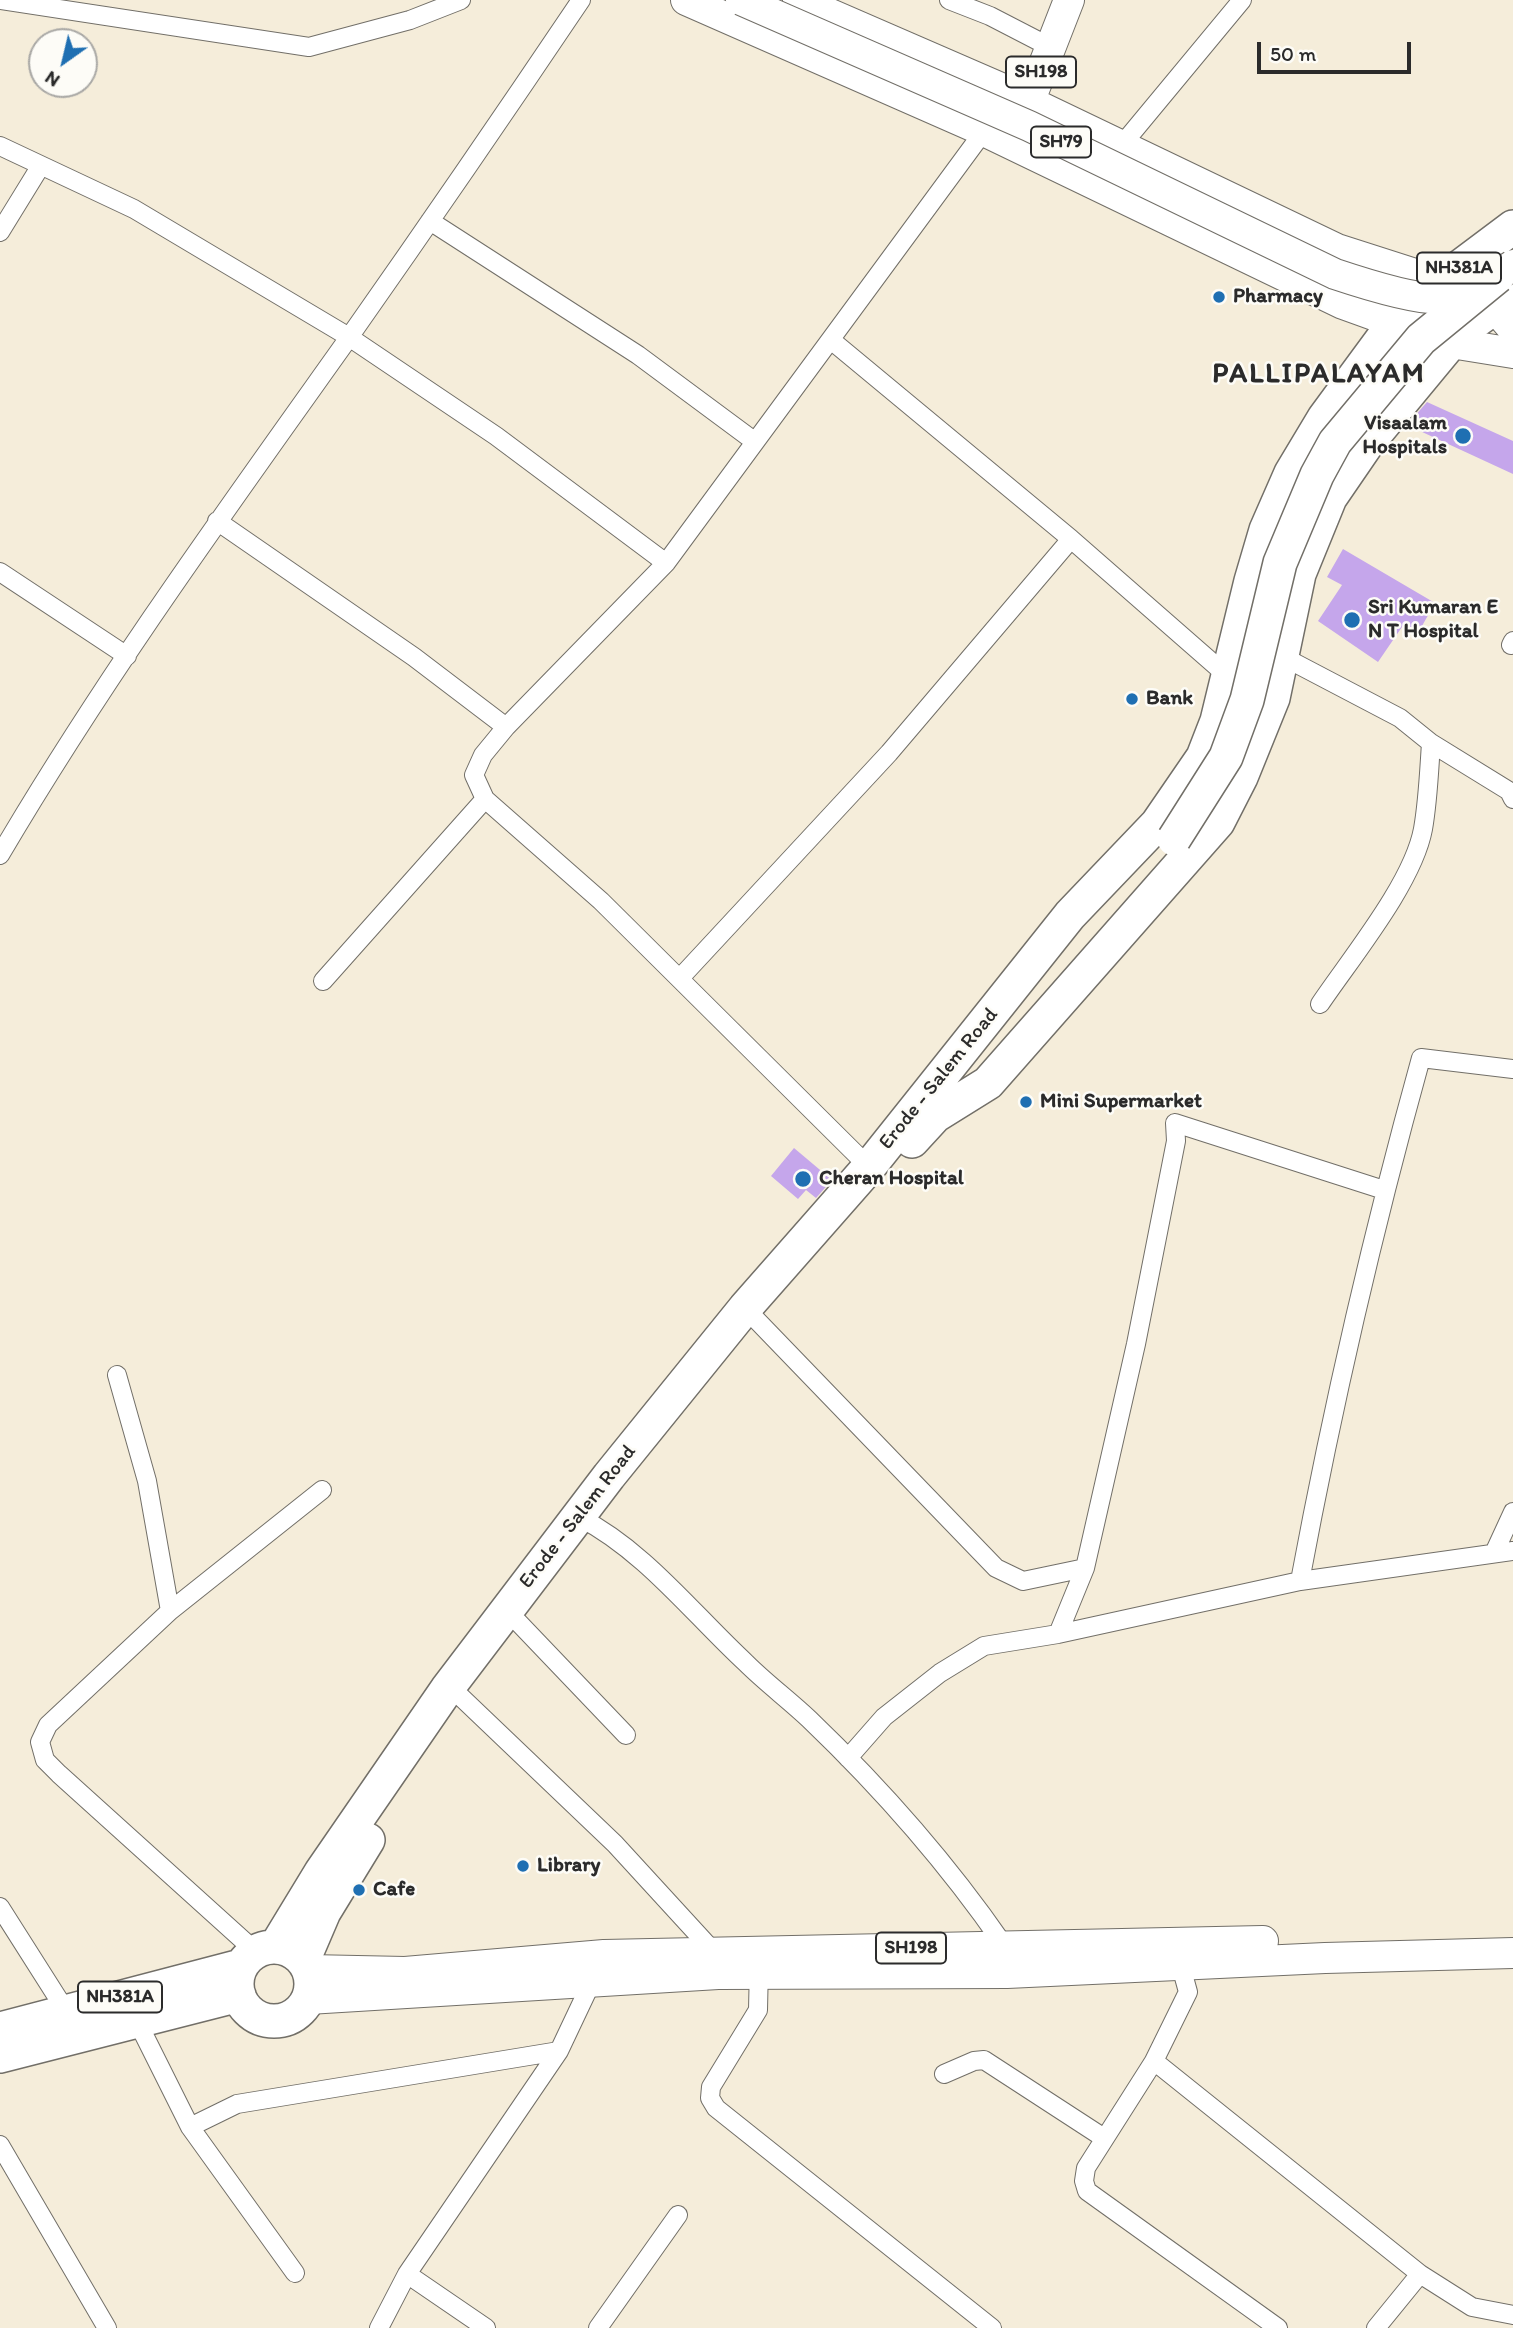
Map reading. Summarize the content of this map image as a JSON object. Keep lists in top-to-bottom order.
{
  "streets": {
    "highway": ["NH381A", "Erode - Salem Road"],
    "main road": ["SH198", "SH79"]
  },
  "crossings": [
    ["SH198", "NH381A"],
    ["SH198", "Erode - Salem Road"],
    ["SH79", "Erode - Salem Road"],
    ["NH381A", "Erode - Salem Road"]
  ],
  "districts": ["PALLIPALAYAM"],
  "places": [
    "Pharmacy",
    "Visaalam Hospitals",
    "Sri Kumaran E N T Hospital",
    "Bank",
    "Mini Supermarket",
    "Cheran Hospital",
    "Library",
    "Cafe"
  ],
  "scale_bar": "50 m",
  "north": "bottom left"
}
